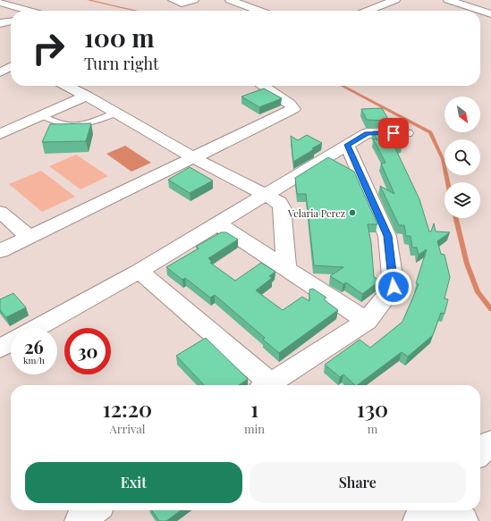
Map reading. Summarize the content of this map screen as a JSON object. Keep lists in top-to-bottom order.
{
  "places": ["Velaria Perez"],
  "north": "bottom right",
  "page": {
    "turn": ["100 m", "Turn right"],
    "speed": "26 km/h",
    "limit": "30",
    "eta": [
      "12:20",
      "Arrival",
      "1",
      "min",
      "130",
      "m"
    ],
    "buttons": ["Exit", "Share"]
  }
}
